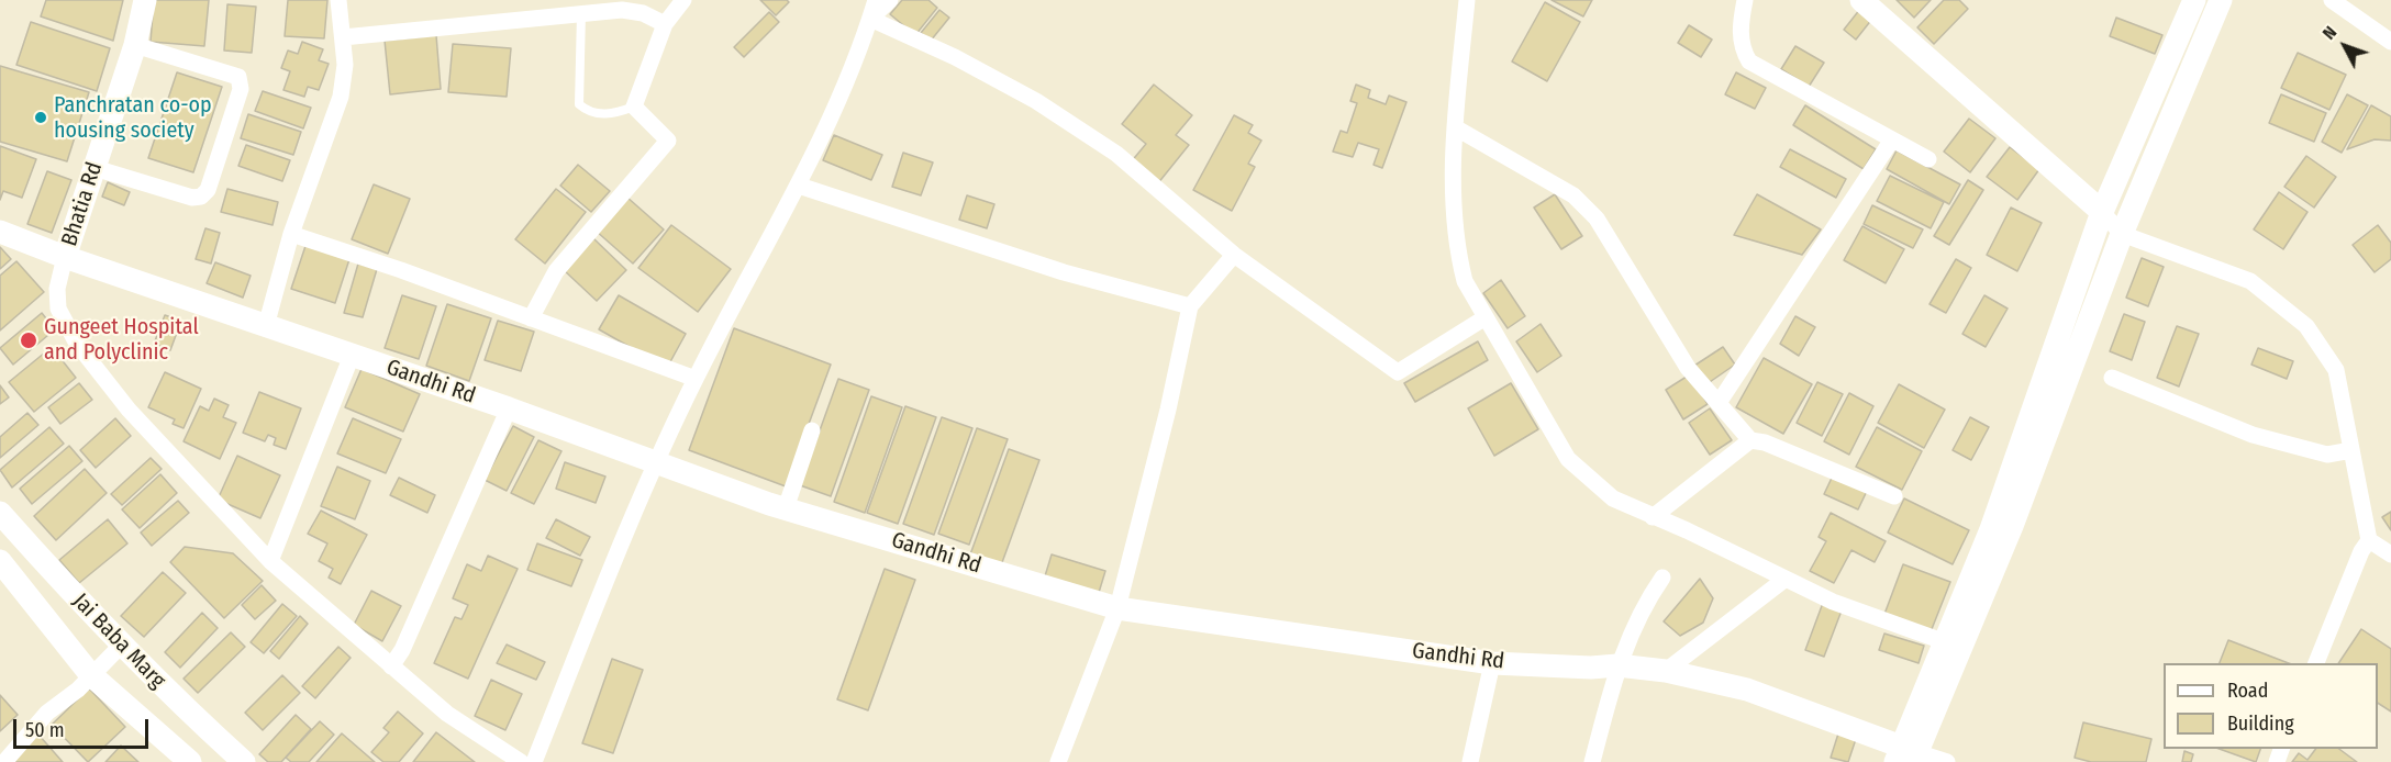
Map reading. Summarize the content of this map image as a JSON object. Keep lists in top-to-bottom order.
{
  "streets": {
    "street": ["Bhatia Rd", "Gandhi Rd", "Jai Baba Marg"]
  },
  "crossings": [
    ["Bhatia Rd", "Gandhi Rd"]
  ],
  "places": ["Panchratan co-op housing society", "Gungeet Hospital and Polyclinic"],
  "legend": ["Road", "Building"],
  "scale_bar": "50 m",
  "north": "top left"
}
